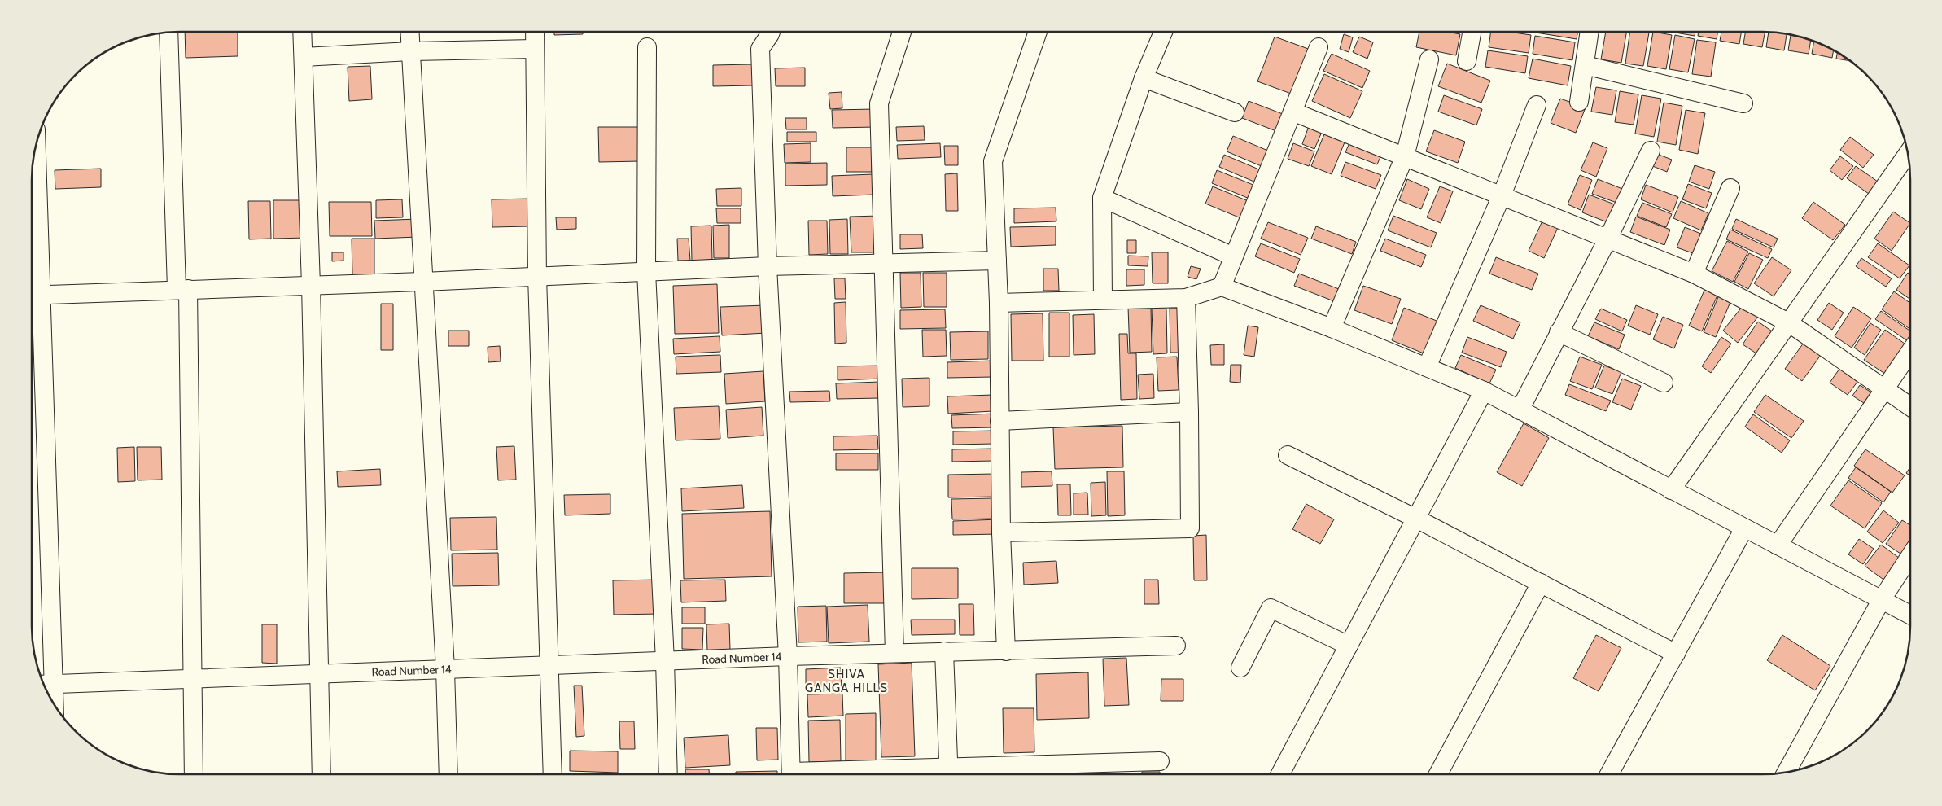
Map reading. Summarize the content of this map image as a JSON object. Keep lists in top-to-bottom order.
{
  "streets": {
    "street": ["Road Number 14"]
  },
  "districts": ["SHIVA GANGA HILLS"]
}
